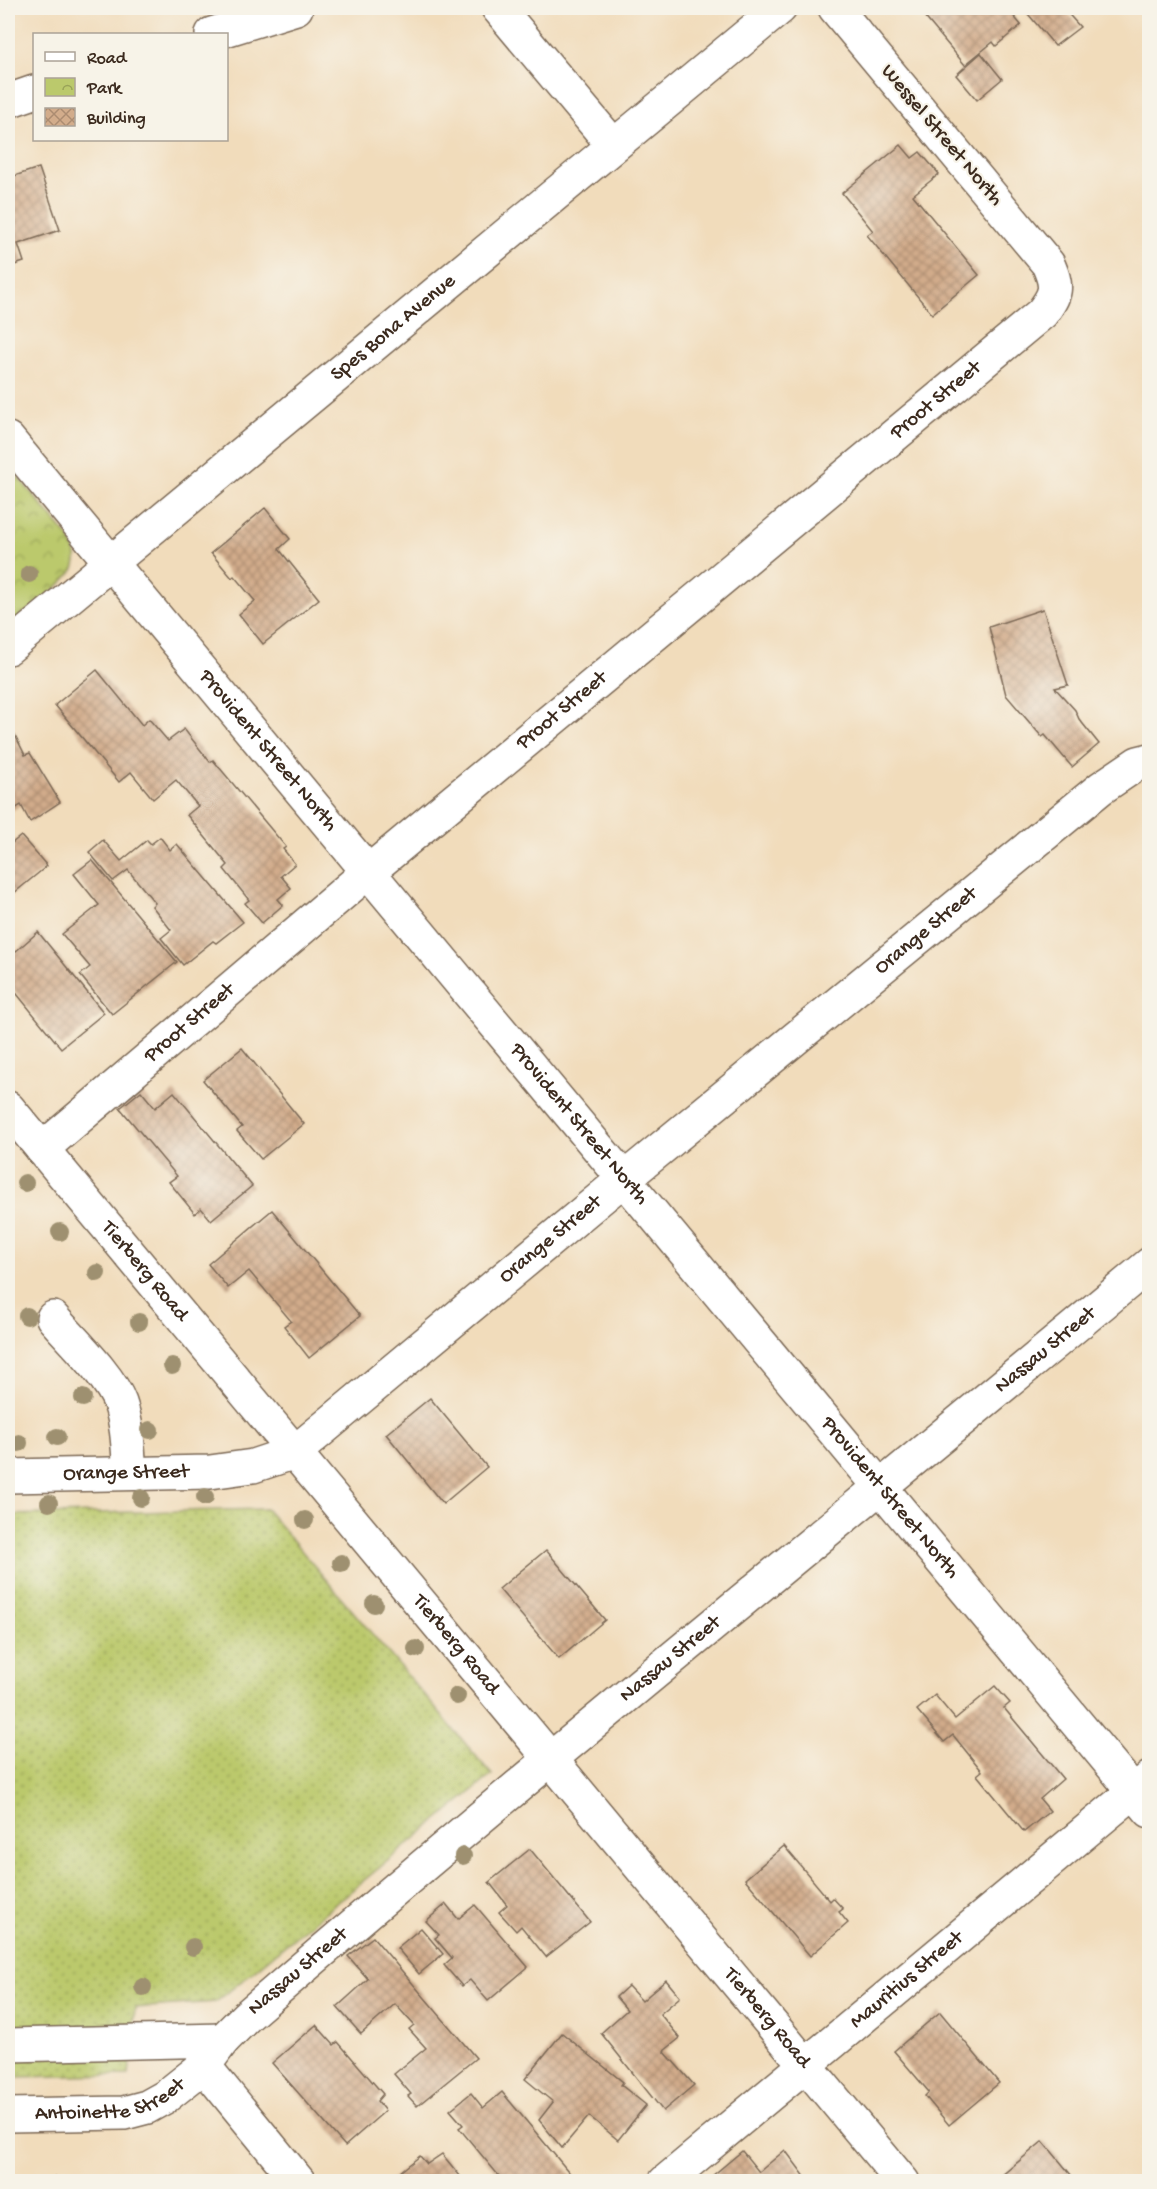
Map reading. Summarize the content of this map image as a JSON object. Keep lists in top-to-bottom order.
{
  "streets": {
    "street": [
      "Wessel Street North",
      "Spes Bona Avenue",
      "Proot Street",
      "Provident Street North",
      "Orange Street",
      "Tierberg Road",
      "Nassau Street",
      "Mauritius Street",
      "Antoinette Street"
    ]
  },
  "crossings": [
    ["Wessel Street North", "Proot Street"],
    ["Spes Bona Avenue", "Provident Street North"],
    ["Proot Street", "Provident Street North"],
    ["Proot Street", "Tierberg Road"],
    ["Provident Street North", "Orange Street"],
    ["Provident Street North", "Nassau Street"],
    ["Provident Street North", "Mauritius Street"],
    ["Orange Street", "Tierberg Road"],
    ["Tierberg Road", "Nassau Street"],
    ["Tierberg Road", "Mauritius Street"],
    ["Nassau Street", "Antoinette Street"]
  ],
  "legend": ["Road", "Park", "Building"]
}
